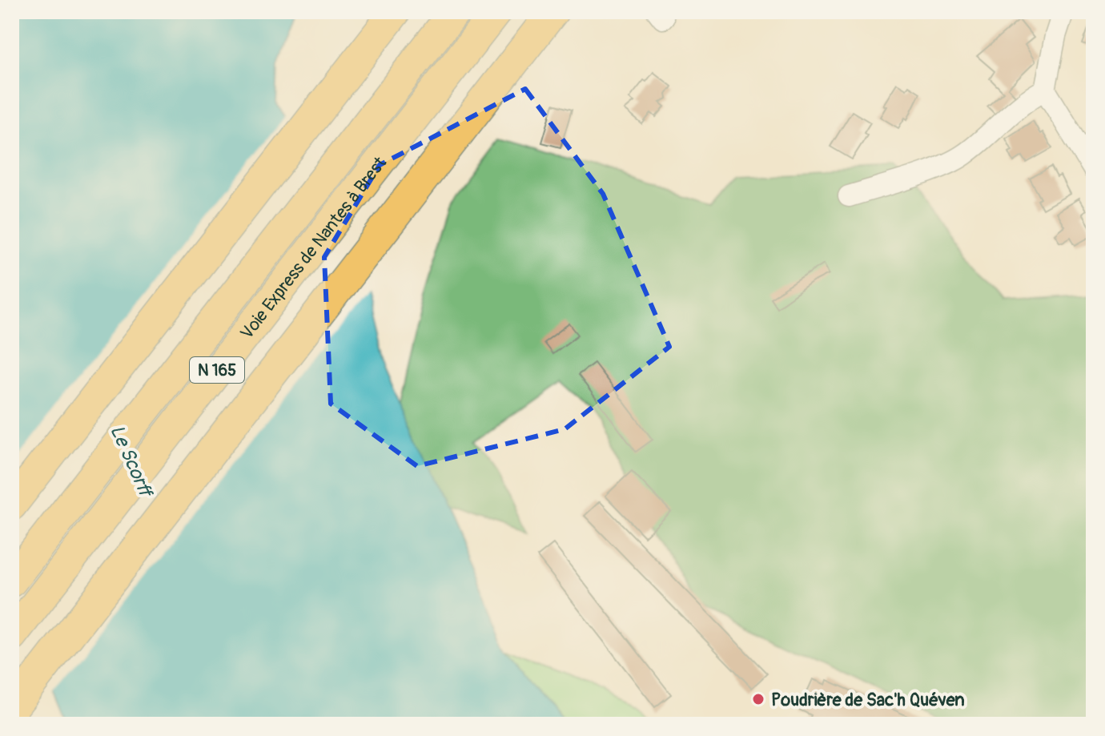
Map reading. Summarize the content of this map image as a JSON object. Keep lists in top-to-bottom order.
{
  "streets": {
    "highway": ["Voie Express de Nantes à Brest", "N 165"]
  },
  "water": ["Le Scorff"],
  "places": ["Poudrière de Sac'h Quéven"]
}
